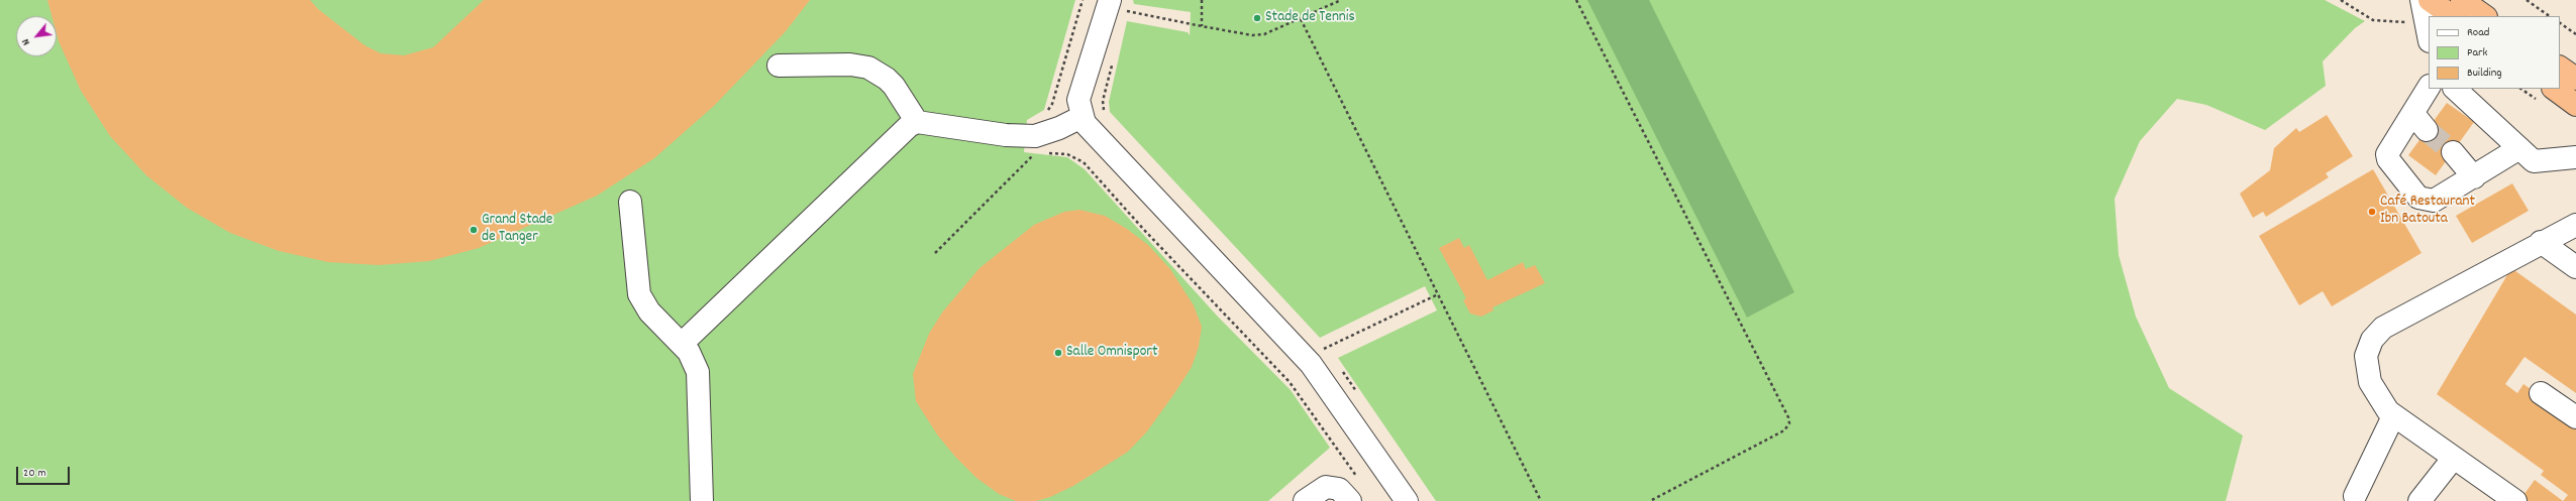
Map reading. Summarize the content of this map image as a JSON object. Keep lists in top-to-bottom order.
{
  "places": [
    "Stade de Tennis",
    "Café Restaurant Ibn Batouta",
    "Grand Stade de Tanger",
    "Salle Omnisport"
  ],
  "legend": ["Road", "Park", "Building"],
  "scale_bar": "20 m",
  "north": "bottom left"
}
